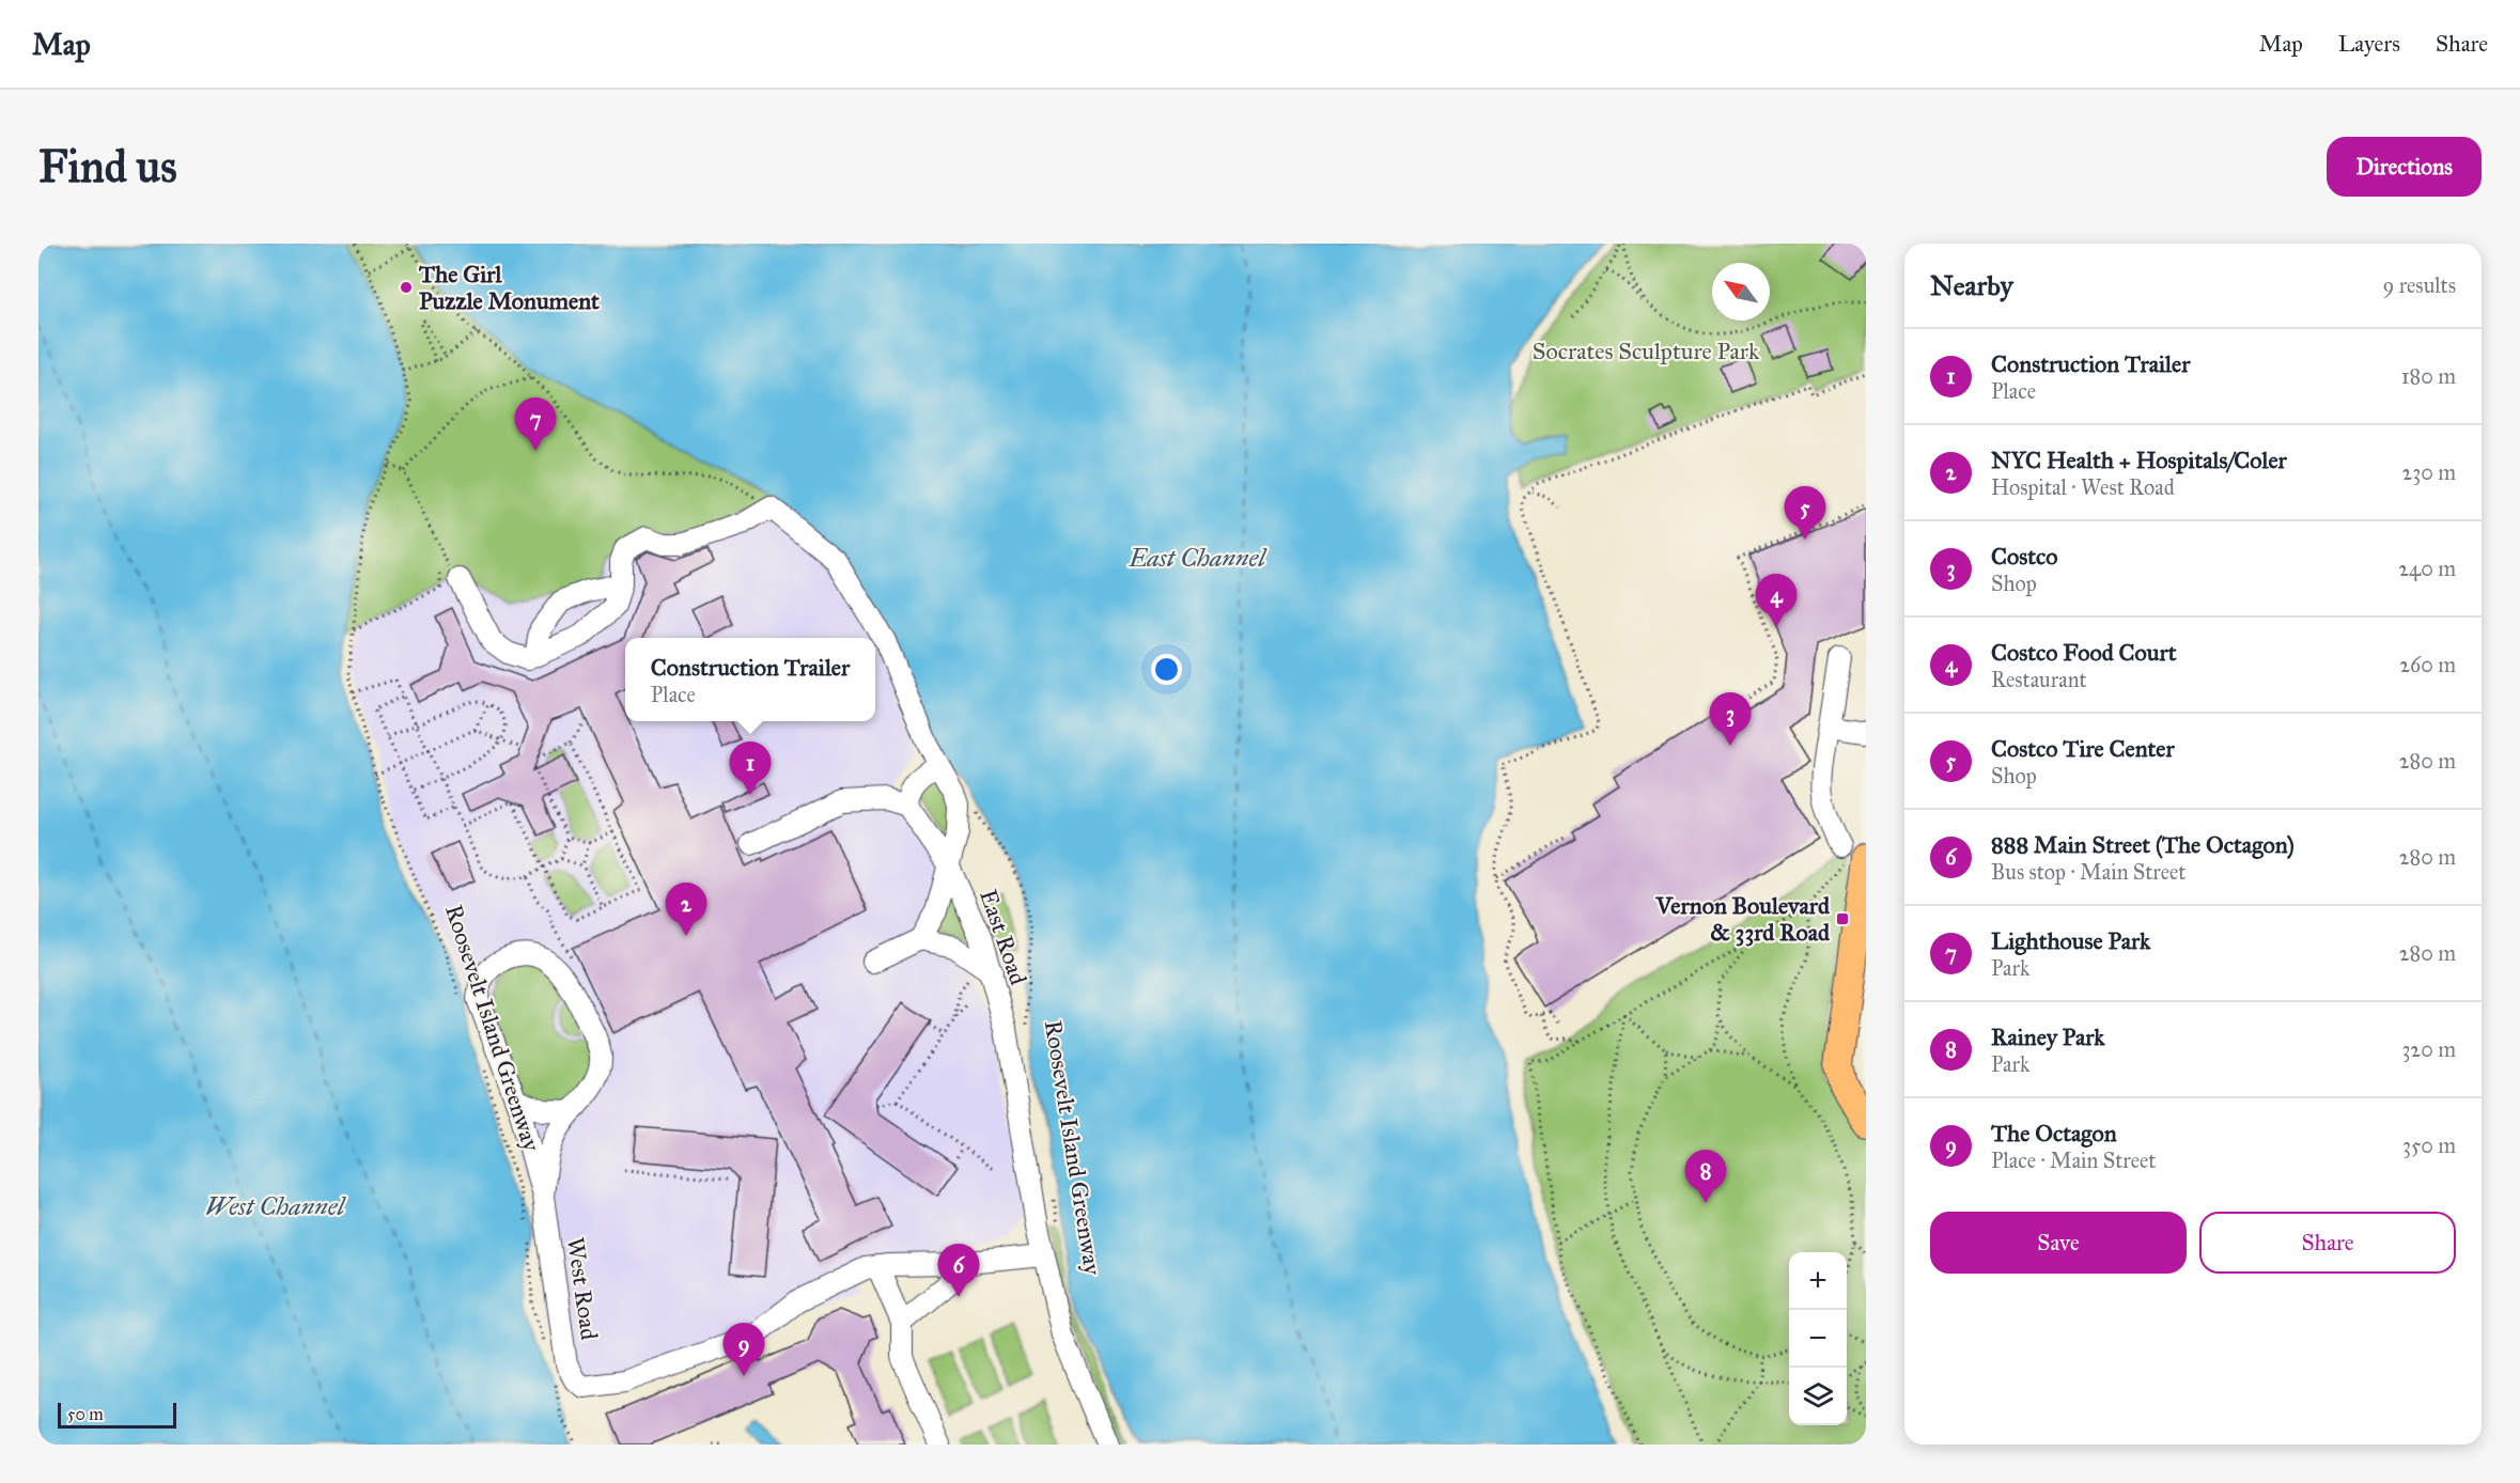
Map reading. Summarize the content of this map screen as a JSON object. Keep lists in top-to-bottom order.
{
  "streets": {
    "street": ["East Road", "West Road"],
    "path": ["Roosevelt Island Greenway"]
  },
  "water": ["East Channel", "West Channel"],
  "parks": ["Socrates Sculpture Park"],
  "places": {
    "other": ["The Girl Puzzle Monument"],
    "transit": ["Vernon Boulevard & 33rd Road"]
  },
  "scale_bar": "50 m",
  "north": "top left",
  "page": {
    "header": "Map",
    "nav": ["Map", "Layers", "Share"],
    "buttons": [
      "Directions",
      ["Save", "Share"]
    ],
    "title": "Find us",
    "heading": ["Nearby", "9 results"],
    "list": [
      {
        "mark": "1",
        "name": "Construction Trailer",
        "note": "Place",
        "value": "180 m"
      },
      {
        "mark": "2",
        "name": "NYC Health + Hospitals/Coler",
        "note": "Hospital · West Road",
        "value": "230 m"
      },
      {
        "mark": "3",
        "name": "Costco",
        "note": "Shop",
        "value": "240 m"
      },
      {
        "mark": "4",
        "name": "Costco Food Court",
        "note": "Restaurant",
        "value": "260 m"
      },
      {
        "mark": "5",
        "name": "Costco Tire Center",
        "note": "Shop",
        "value": "280 m"
      },
      {
        "mark": "6",
        "name": "888 Main Street (The Octagon)",
        "note": "Bus stop · Main Street",
        "value": "280 m"
      },
      {
        "mark": "7",
        "name": "Lighthouse Park",
        "note": "Park",
        "value": "280 m"
      },
      {
        "mark": "8",
        "name": "Rainey Park",
        "note": "Park",
        "value": "320 m"
      },
      {
        "mark": "9",
        "name": "The Octagon",
        "note": "Place · Main Street",
        "value": "350 m"
      }
    ],
    "pins": [
      "7",
      "5",
      "4",
      "3",
      "1",
      "2",
      "8",
      "6",
      "9"
    ],
    "popup": ["Construction Trailer", "Place"],
    "map_buttons": ["+", "−"],
    "scale": "50 m"
  }
}
